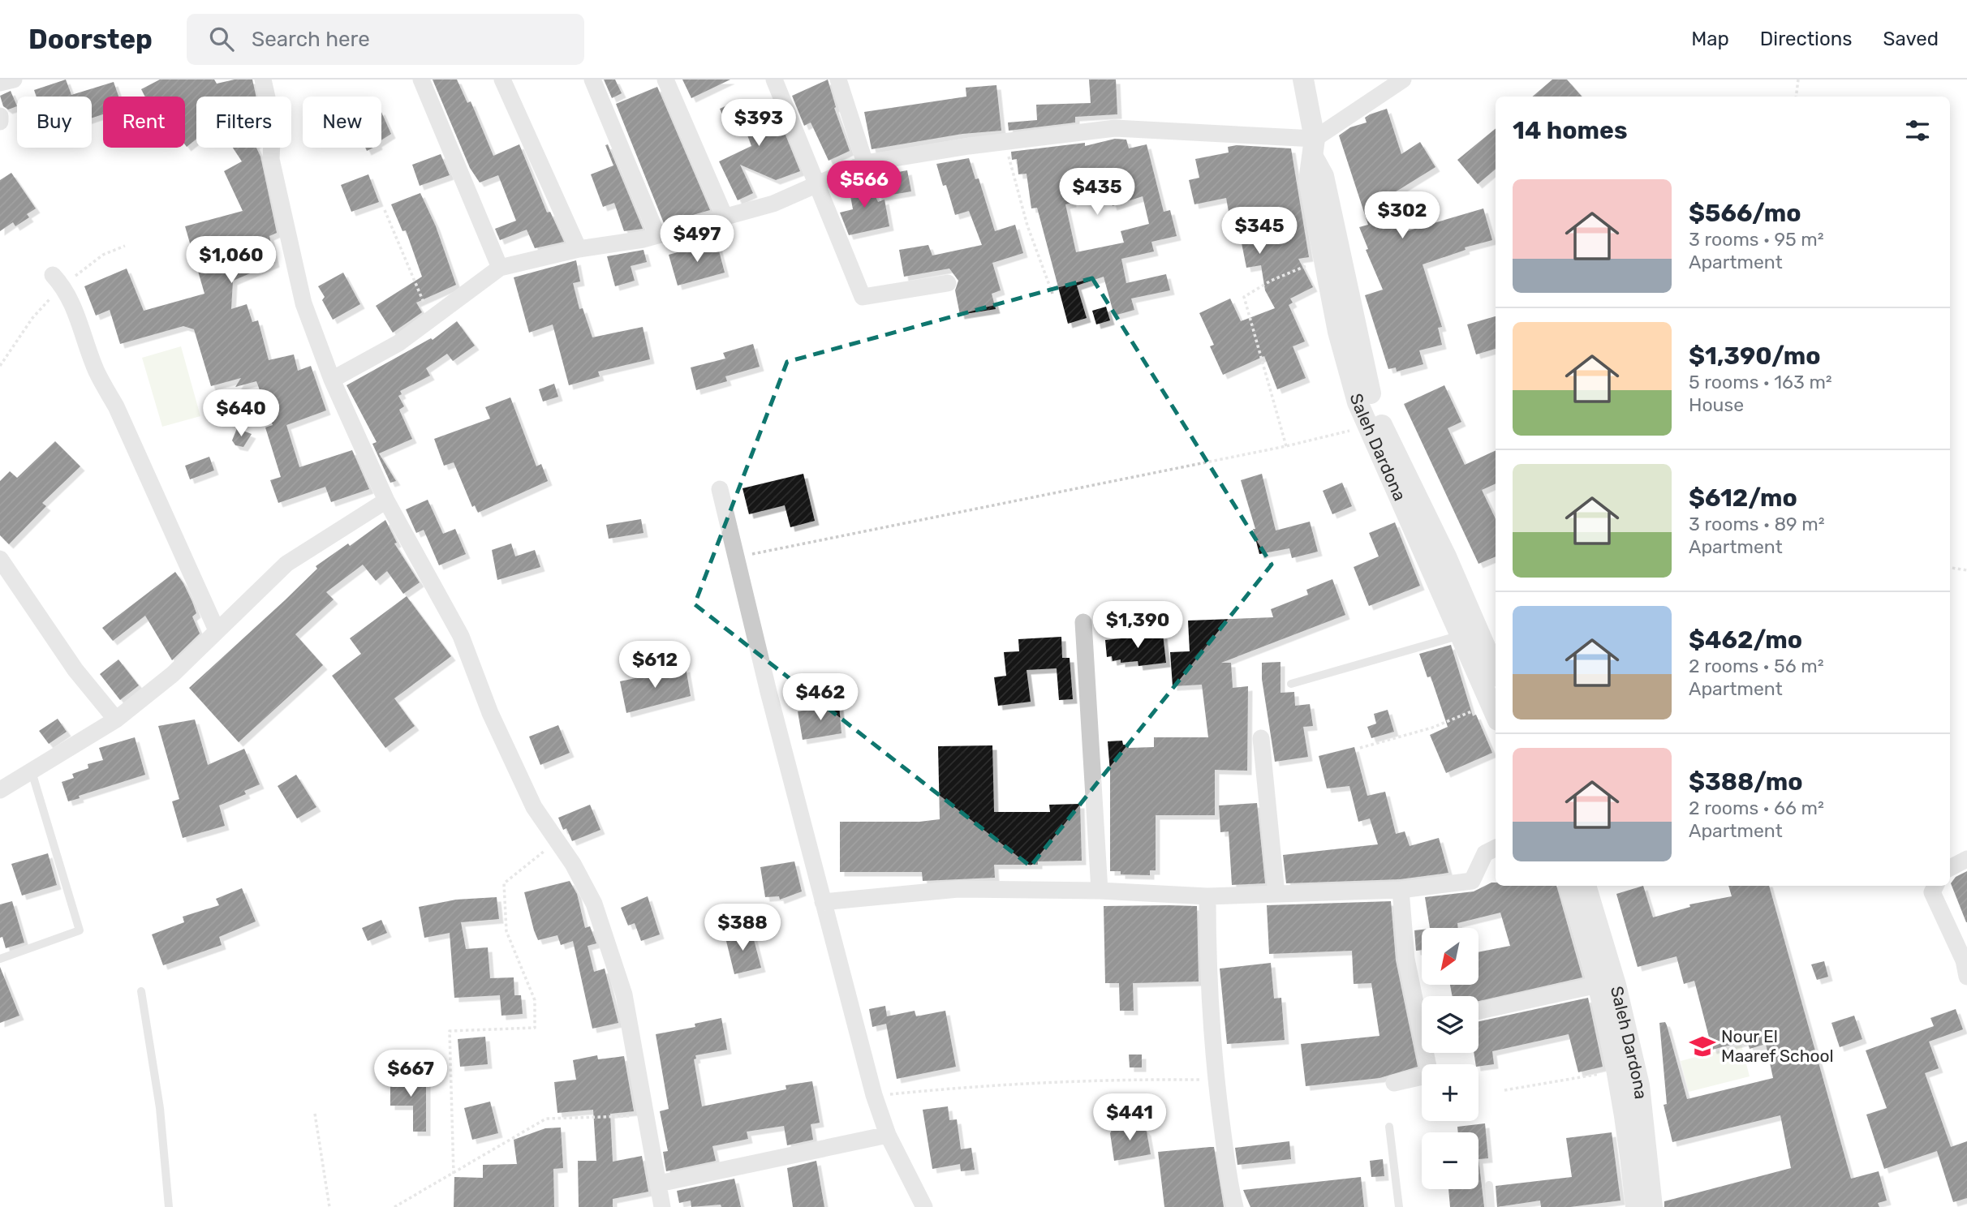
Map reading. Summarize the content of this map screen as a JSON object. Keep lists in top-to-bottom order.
{
  "streets": {
    "street": ["Saleh Dardona"]
  },
  "places": {
    "school or university": ["Nour El Maaref School"]
  },
  "north": "bottom left",
  "page": {
    "header": "Doorstep",
    "search": "Search here",
    "nav": ["Map", "Directions", "Saved"],
    "chip": [
      "Buy",
      "Rent",
      "Filters",
      "New"
    ],
    "heading": "14 homes",
    "price": [
      "$393",
      "$566",
      "$435",
      "$302",
      "$345",
      "$497",
      "$1,060",
      "$640",
      "$1,390",
      "$612",
      "$462",
      "$388",
      "$667",
      "$441"
    ],
    "list": [
      {
        "name": "$566/mo",
        "note": "3 rooms · 95 m² · Apartment"
      },
      {
        "name": "$1,390/mo",
        "note": "5 rooms · 163 m² · House"
      },
      {
        "name": "$612/mo",
        "note": "3 rooms · 89 m² · Apartment"
      },
      {
        "name": "$462/mo",
        "note": "2 rooms · 56 m² · Apartment"
      },
      {
        "name": "$388/mo",
        "note": "2 rooms · 66 m² · Apartment"
      }
    ],
    "map_buttons": ["+", "−"]
  }
}
